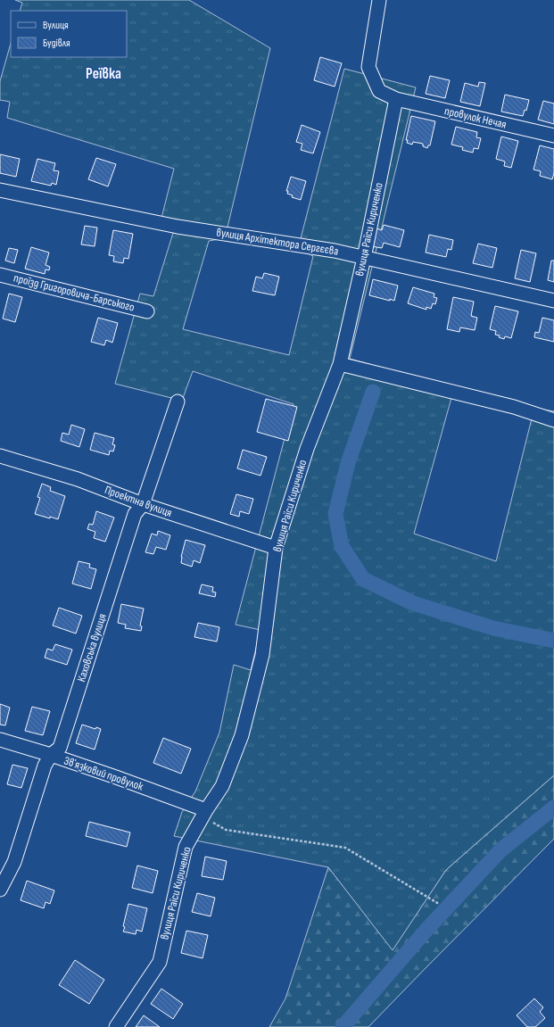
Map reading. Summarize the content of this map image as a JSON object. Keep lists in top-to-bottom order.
{
  "streets": {
    "street": [
      "провулок Нечая",
      "вулиця Раїси Кириченко",
      "вулиця Архітектора Сергєєва",
      "проїзд Григоровича-Барського",
      "Проектна вулиця",
      "Каховська вулиця",
      "Звʼязковий провулок"
    ]
  },
  "crossings": [
    ["провулок Нечая", "вулиця Раїси Кириченко"],
    ["вулиця Раїси Кириченко", "вулиця Архітектора Сергєєва"],
    ["вулиця Раїси Кириченко", "Проектна вулиця"],
    ["вулиця Раїси Кириченко", "Звʼязковий провулок"],
    ["Проектна вулиця", "Каховська вулиця"],
    ["Каховська вулиця", "Звʼязковий провулок"]
  ],
  "districts": ["Реївка"],
  "legend": ["Вулиця", "Будівля"]
}
